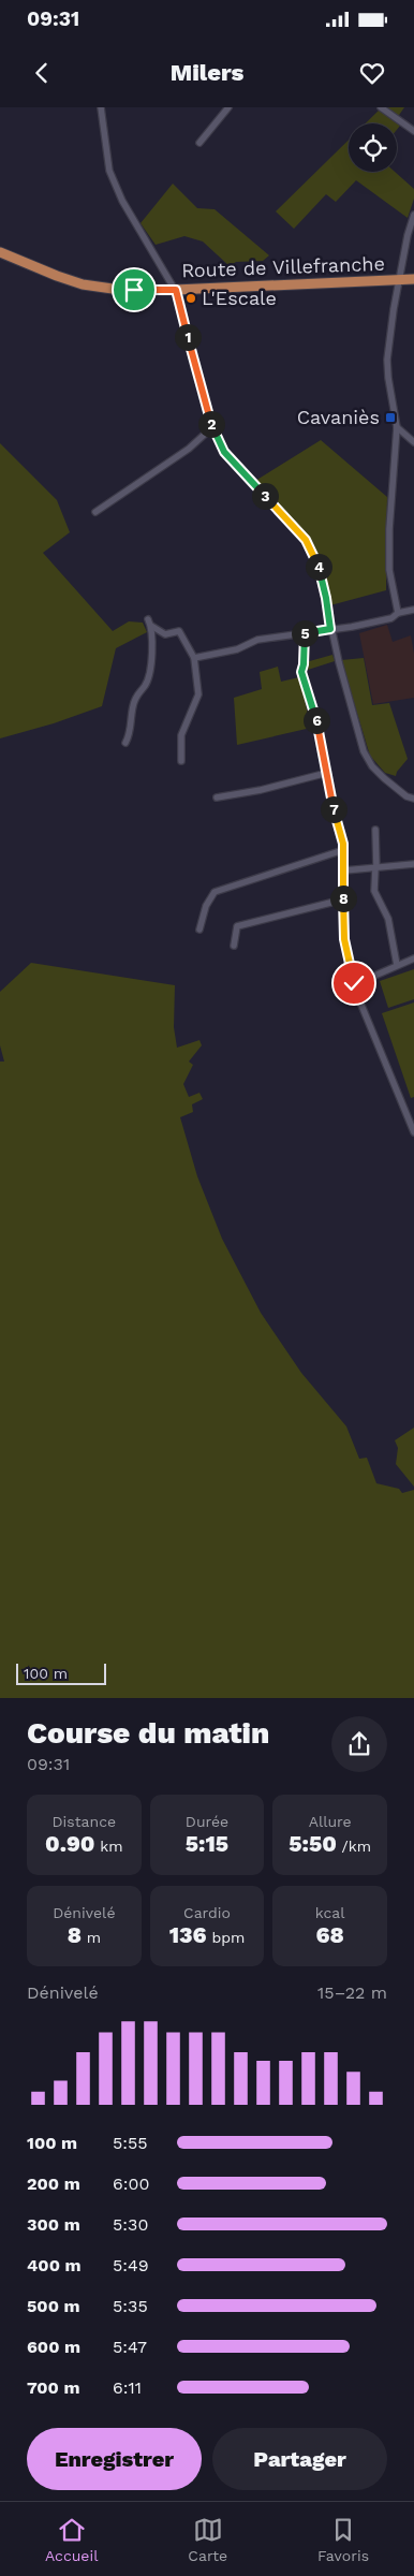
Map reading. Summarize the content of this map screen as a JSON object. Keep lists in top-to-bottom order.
{
  "streets": {
    "main road": ["Route de Villefranche"]
  },
  "places": {
    "other": ["L'Escale"],
    "transit": ["Cavaniès"]
  },
  "scale_bar": "100 m",
  "page": {
    "status": "09:31",
    "header": "Milers",
    "pins": [
      "1",
      "2",
      "3",
      "4",
      "5",
      "6",
      "7",
      "8"
    ],
    "scale": "100 m",
    "heading": ["Course du matin", "09:31"],
    "stats": [
      ["Distance", "0.90 km"],
      ["Durée", "5:15"],
      ["Allure", "5:50 /km"],
      ["Dénivelé", "8 m"],
      ["Cardio", "136 bpm"],
      ["kcal", "68"]
    ],
    "chart": ["Dénivelé", "15–22 m"],
    "list": [
      {
        "name": "100 m",
        "note": "5:55"
      },
      {
        "name": "200 m",
        "note": "6:00"
      },
      {
        "name": "300 m",
        "note": "5:30"
      },
      {
        "name": "400 m",
        "note": "5:49"
      },
      {
        "name": "500 m",
        "note": "5:35"
      },
      {
        "name": "600 m",
        "note": "5:47"
      },
      {
        "name": "700 m",
        "note": "6:11"
      }
    ],
    "buttons": ["Enregistrer", "Partager"],
    "tabs": ["Accueil", "Carte", "Favoris"]
  }
}
